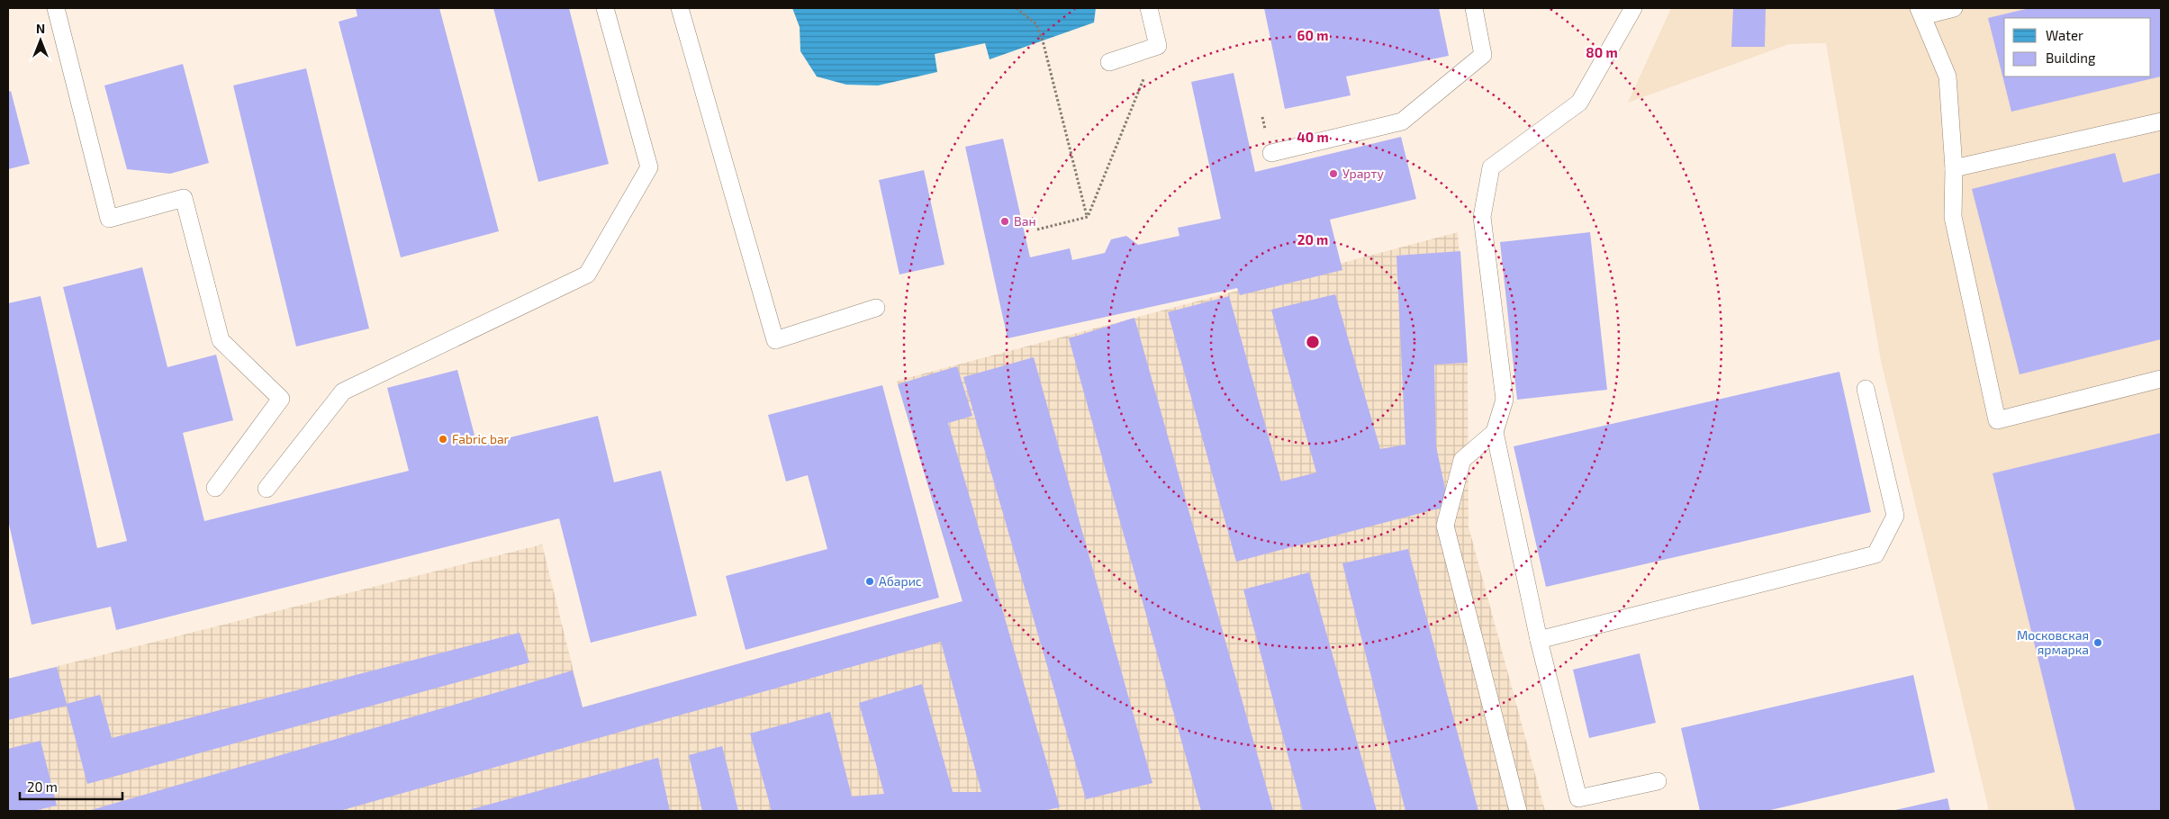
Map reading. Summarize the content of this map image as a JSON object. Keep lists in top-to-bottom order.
{
  "places": [
    "Урарту",
    "Ван",
    "Fabric bar",
    "Абарис",
    "Московская ярмарка"
  ],
  "legend": ["Water", "Building"],
  "scale_bar": "20 m",
  "north": "top",
  "rings": [
    "60 m",
    "80 m",
    "40 m",
    "20 m"
  ]
}
